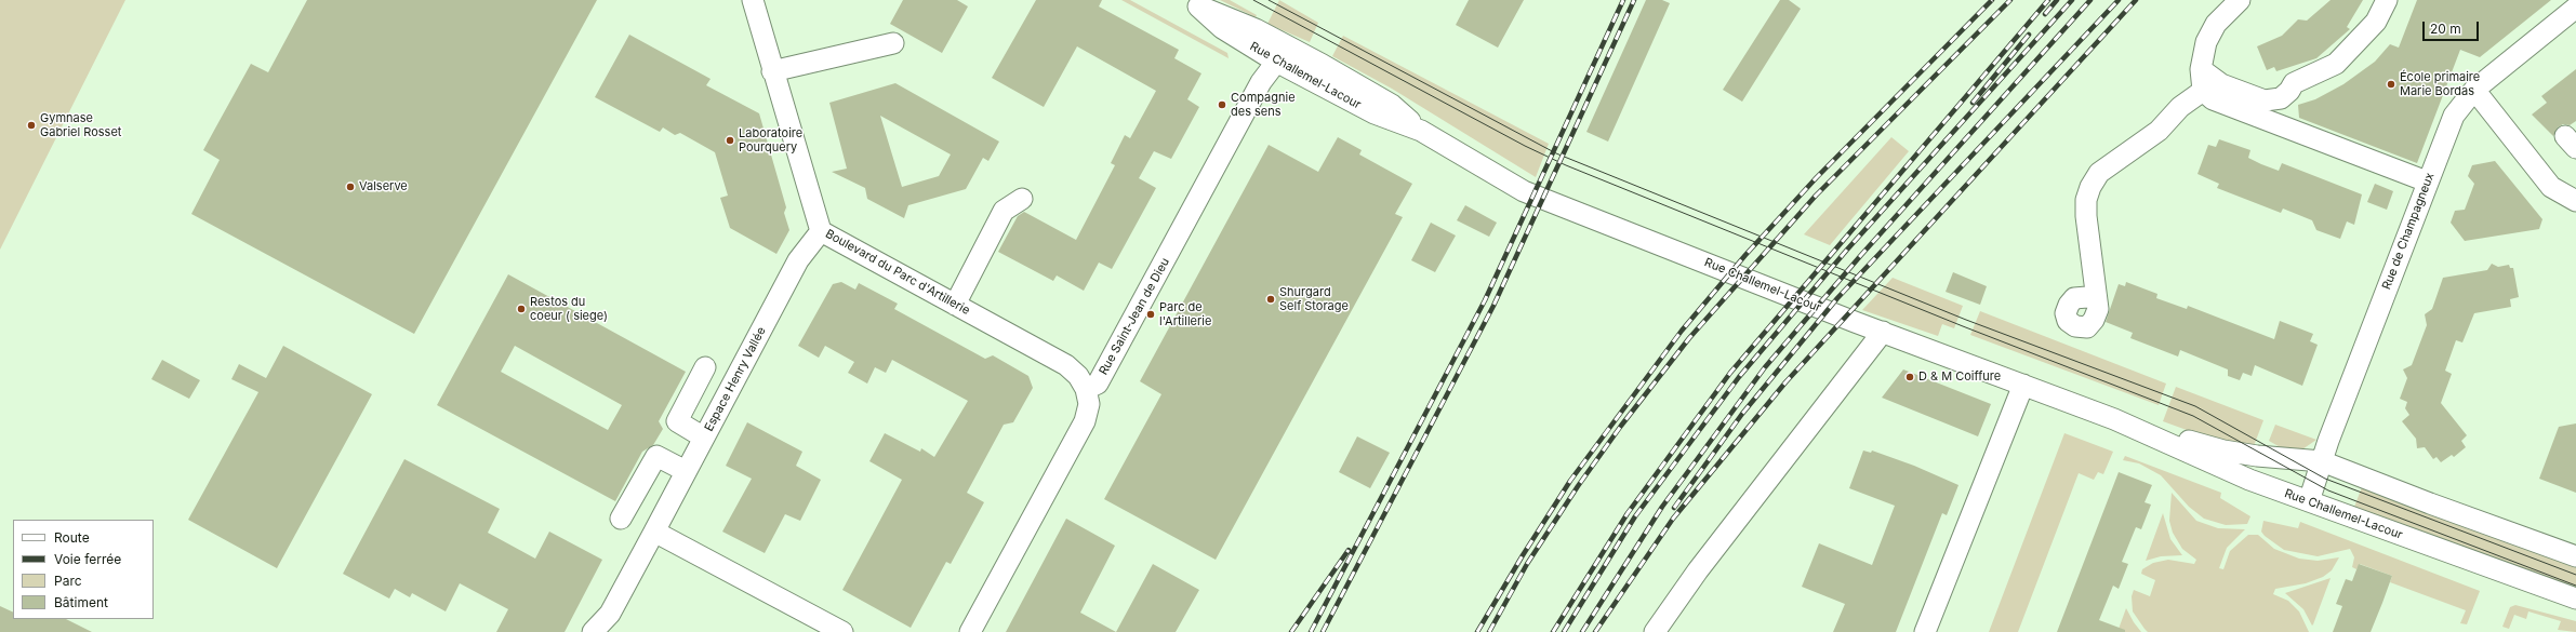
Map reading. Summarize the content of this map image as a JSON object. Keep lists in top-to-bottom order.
{
  "streets": {
    "street": [
      "Rue Challemel-Lacour",
      "Rue de Champagneux",
      "Boulevard du Parc d'Artillerie",
      "Rue Saint-Jean de Dieu",
      "Espace Henry Vallée"
    ]
  },
  "crossings": [
    ["Rue Challemel-Lacour", "Rue de Champagneux"],
    ["Rue Challemel-Lacour", "Rue Saint-Jean de Dieu"],
    ["Boulevard du Parc d'Artillerie", "Rue Saint-Jean de Dieu"],
    ["Boulevard du Parc d'Artillerie", "Espace Henry Vallée"]
  ],
  "places": [
    "École primaire Marie Bordas",
    "Compagnie des sens",
    "Gymnase Gabriel Rosset",
    "Laboratoire Pourquery",
    "Valserve",
    "Shurgard Self Storage",
    "Restos du coeur ( siege)",
    "Parc de l'Artillerie",
    "D & M Coiffure"
  ],
  "legend": [
    "Route",
    "Voie ferrée",
    "Parc",
    "Bâtiment"
  ],
  "scale_bar": "20 m"
}
